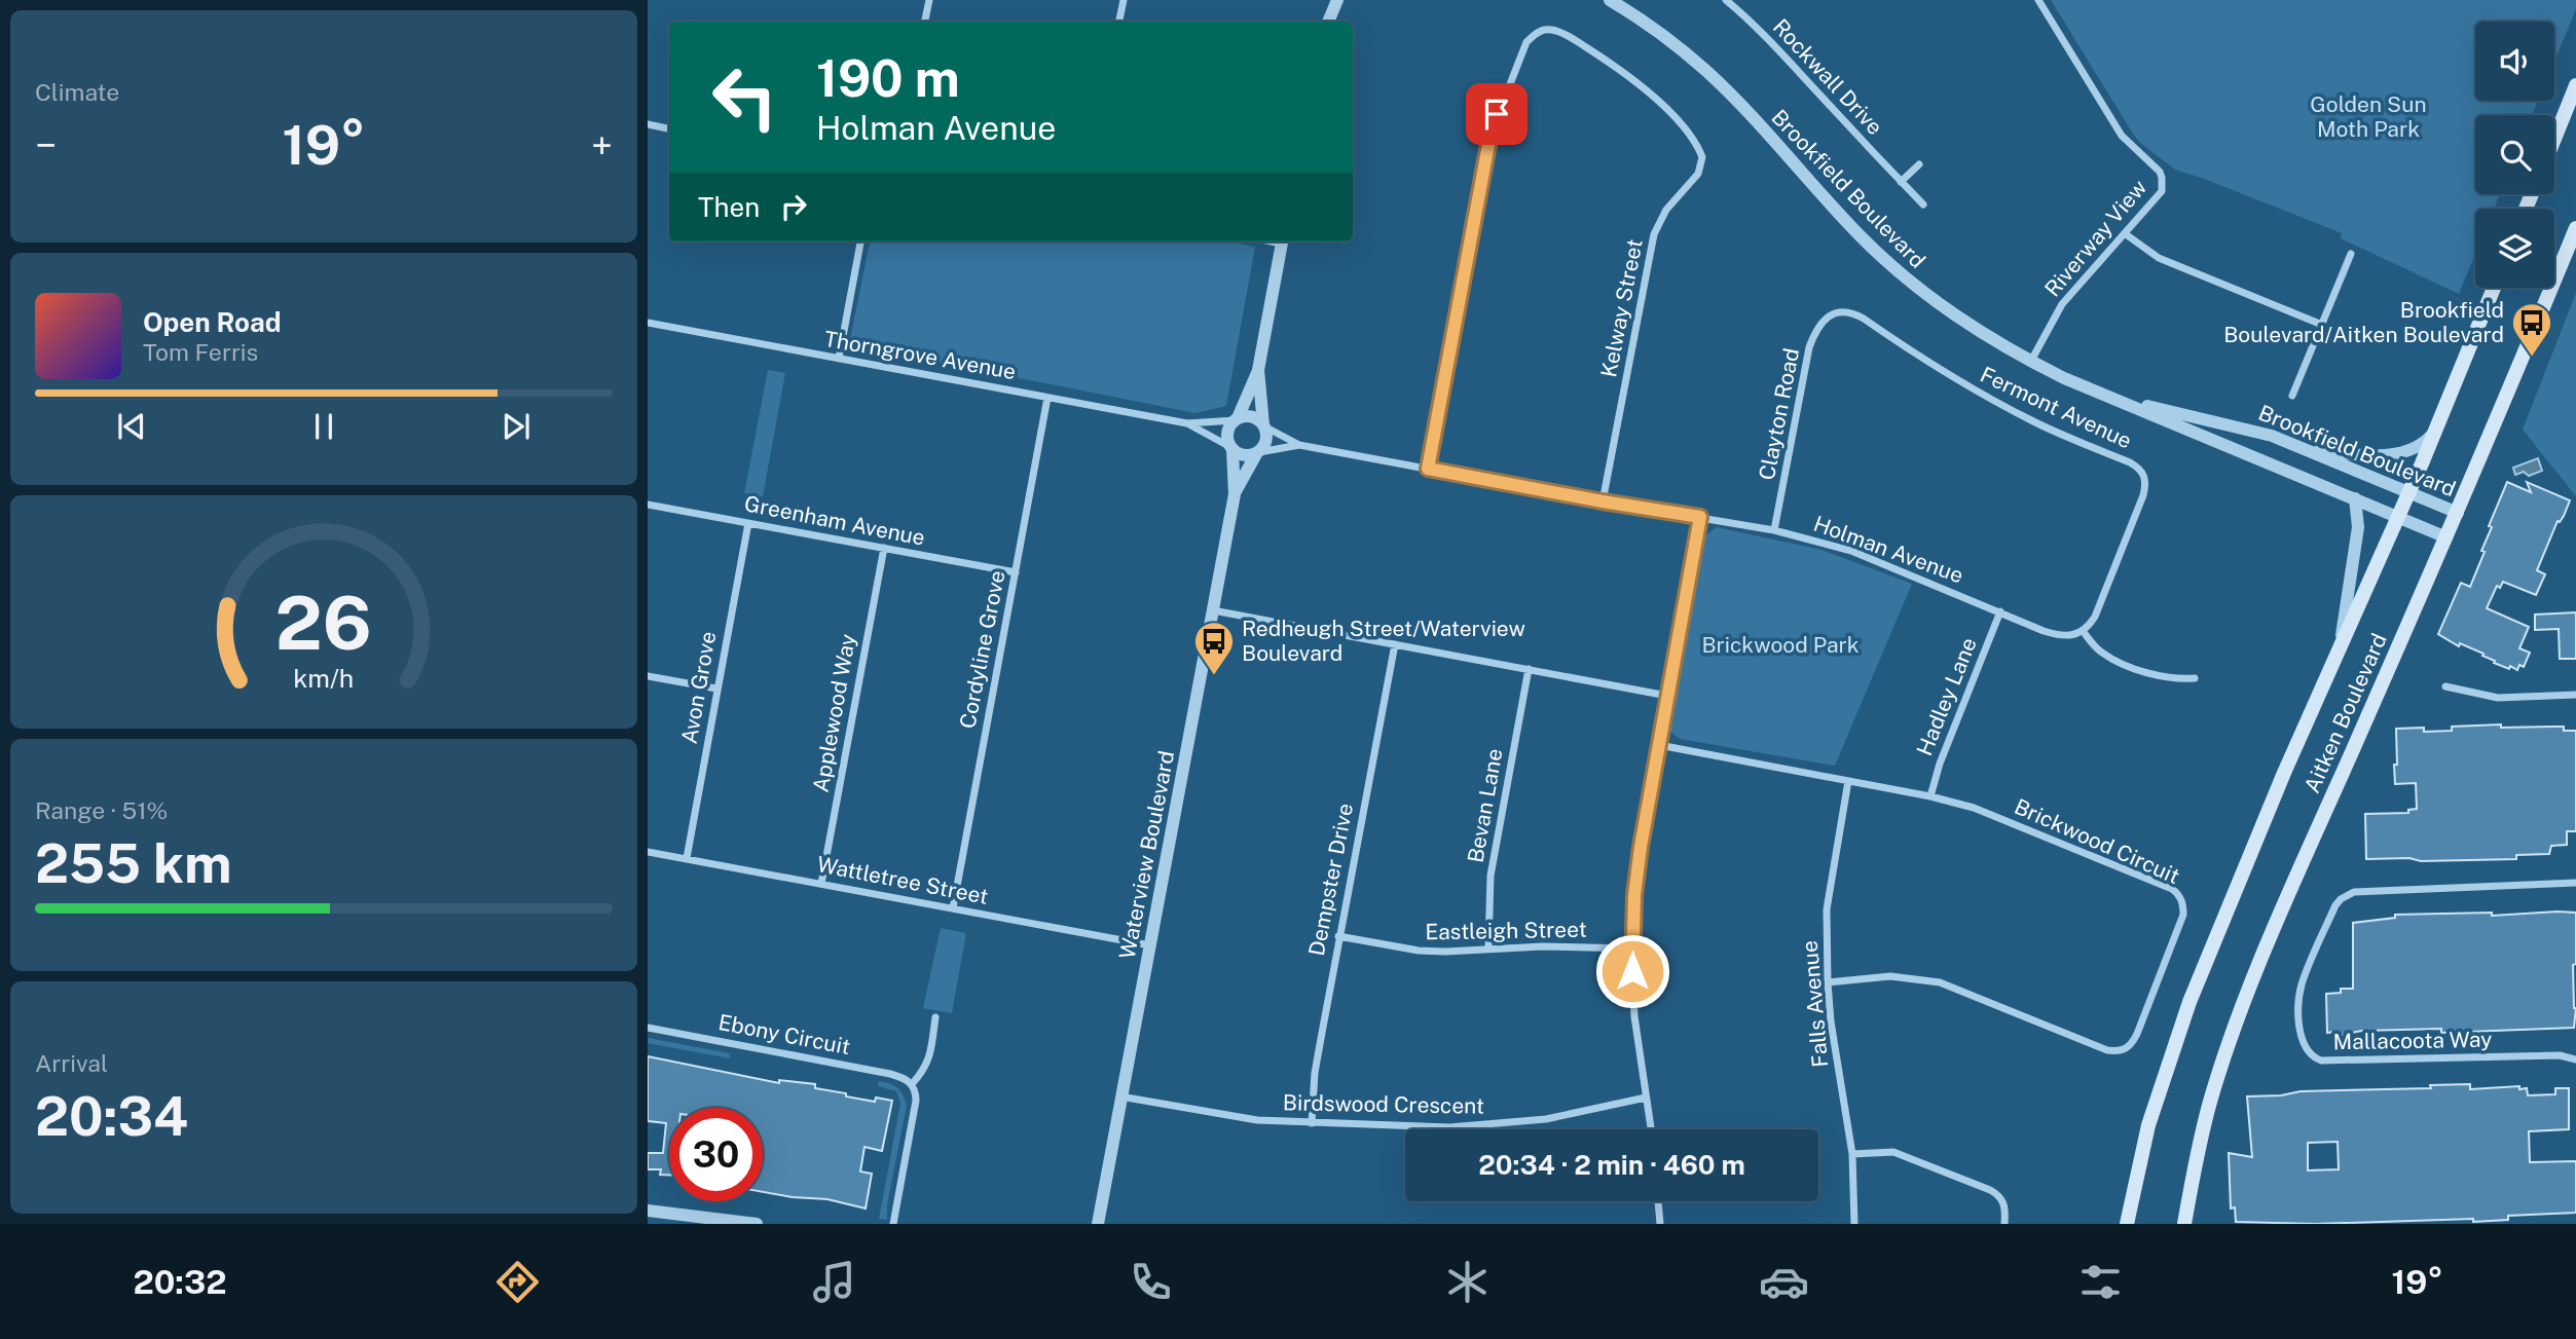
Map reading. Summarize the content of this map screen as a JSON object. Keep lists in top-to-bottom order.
{
  "streets": {
    "main road": ["Aitken Boulevard"],
    "street": [
      "Rockwall Drive",
      "Brookfield Boulevard",
      "Riverway View",
      "Kelway Street",
      "Thorngrove Avenue",
      "Fermont Avenue",
      "Clayton Road",
      "Greenham Avenue",
      "Holman Avenue",
      "Cordyline Grove",
      "Avon Grove",
      "Hadley Lane",
      "Applewood Way",
      "Bevan Lane",
      "Brickwood Circuit",
      "Waterview Boulevard",
      "Dempster Drive",
      "Wattletree Street",
      "Eastleigh Street",
      "Falls Avenue",
      "Ebony Circuit",
      "Mallacoota Way",
      "Birdswood Crescent"
    ]
  },
  "crossings": [
    ["Brookfield Boulevard", "Riverway View"],
    ["Brookfield Boulevard", "Aitken Boulevard"],
    ["Kelway Street", "Holman Avenue"],
    ["Thorngrove Avenue", "Holman Avenue"],
    ["Thorngrove Avenue", "Cordyline Grove"],
    ["Thorngrove Avenue", "Waterview Boulevard"],
    ["Fermont Avenue", "Clayton Road"],
    ["Fermont Avenue", "Holman Avenue"],
    ["Clayton Road", "Holman Avenue"],
    ["Greenham Avenue", "Cordyline Grove"],
    ["Greenham Avenue", "Avon Grove"],
    ["Greenham Avenue", "Applewood Way"],
    ["Holman Avenue", "Hadley Lane"],
    ["Holman Avenue", "Waterview Boulevard"],
    ["Cordyline Grove", "Wattletree Street"],
    ["Avon Grove", "Wattletree Street"],
    ["Hadley Lane", "Brickwood Circuit"],
    ["Applewood Way", "Wattletree Street"],
    ["Bevan Lane", "Eastleigh Street"],
    ["Brickwood Circuit", "Falls Avenue"],
    ["Waterview Boulevard", "Wattletree Street"],
    ["Waterview Boulevard", "Birdswood Crescent"],
    ["Dempster Drive", "Eastleigh Street"],
    ["Dempster Drive", "Birdswood Crescent"]
  ],
  "parks": ["Golden Sun Moth Park", "Brickwood Park"],
  "places": {
    "bus stop": ["Brookfield Boulevard/Aitken Boulevard", "Redheugh Street/Waterview Boulevard"]
  },
  "page": {
    "tile": [
      "Climate",
      ["Range · 51%", "255 km"],
      ["Arrival", "20:34"]
    ],
    "turn": ["190 m", "Holman Avenue"],
    "heat": ["−", "19°", "+"],
    "then": "Then",
    "song": ["Open Road", "Tom Ferris"],
    "limit": "30",
    "trip": "20:34 · 2 min · 460 m",
    "tabs": ["20:32", "19°"],
    "gauge": ["26", "km/h"]
  }
}
